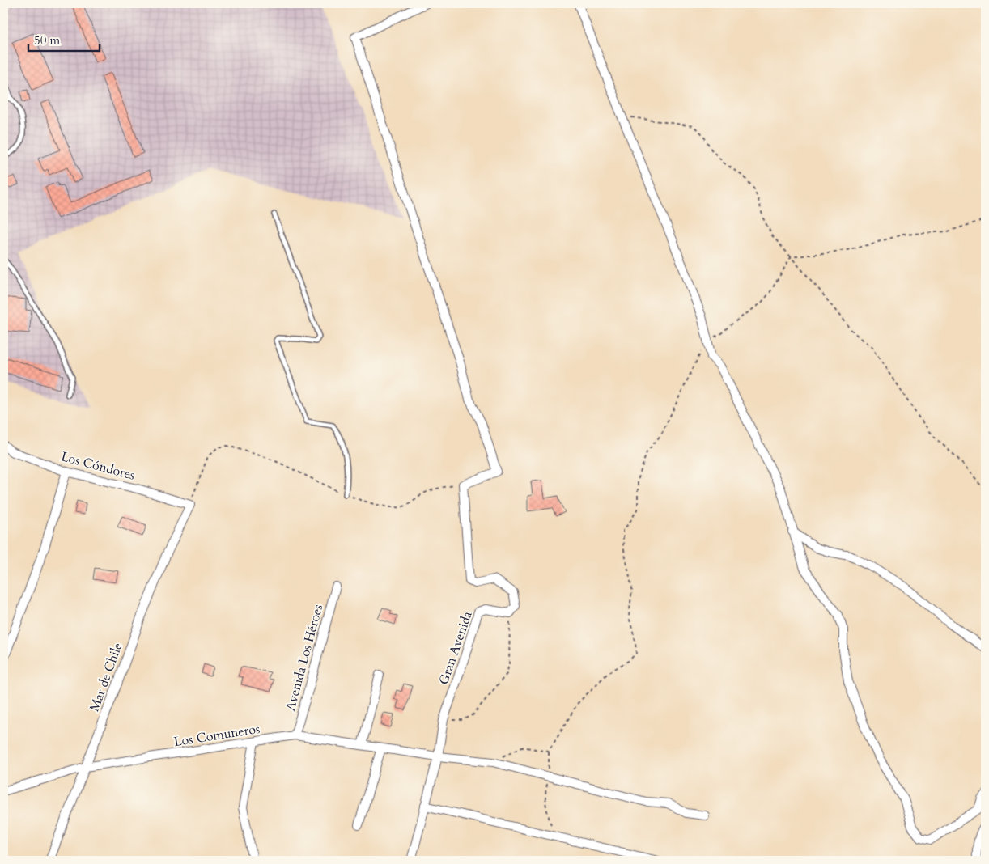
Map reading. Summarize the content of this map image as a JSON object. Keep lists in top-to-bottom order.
{
  "streets": {
    "street": [
      "Los Cóndores",
      "Gran Avenida",
      "Avenida Los Héroes",
      "Mar de Chile",
      "Los Comuneros"
    ]
  },
  "crossings": [
    ["Los Cóndores", "Mar de Chile"],
    ["Gran Avenida", "Los Comuneros"],
    ["Avenida Los Héroes", "Los Comuneros"],
    ["Mar de Chile", "Los Comuneros"]
  ],
  "scale_bar": "50 m"
}
